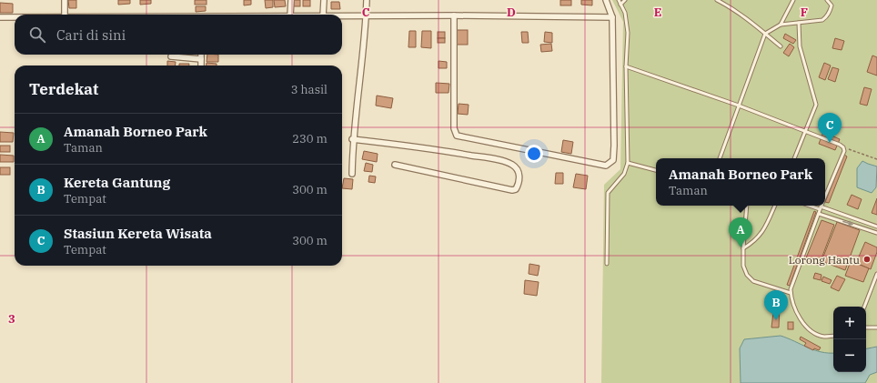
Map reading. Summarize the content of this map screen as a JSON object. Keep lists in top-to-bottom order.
{
  "places": ["Lorong Hantu"],
  "page": {
    "search": "Cari di sini",
    "heading": ["Terdekat", "3 hasil"],
    "pins": ["C", "A", "B"],
    "list": [
      {
        "mark": "A",
        "name": "Amanah Borneo Park",
        "note": "Taman",
        "value": "230 m"
      },
      {
        "mark": "B",
        "name": "Kereta Gantung",
        "note": "Tempat",
        "value": "300 m"
      },
      {
        "mark": "C",
        "name": "Stasiun Kereta Wisata",
        "note": "Tempat",
        "value": "300 m"
      }
    ],
    "popup": ["Amanah Borneo Park", "Taman"],
    "map_buttons": ["+", "−"]
  },
  "grid": {
    "columns": [
      "C",
      "D",
      "E",
      "F"
    ],
    "rows": ["3"]
  }
}
